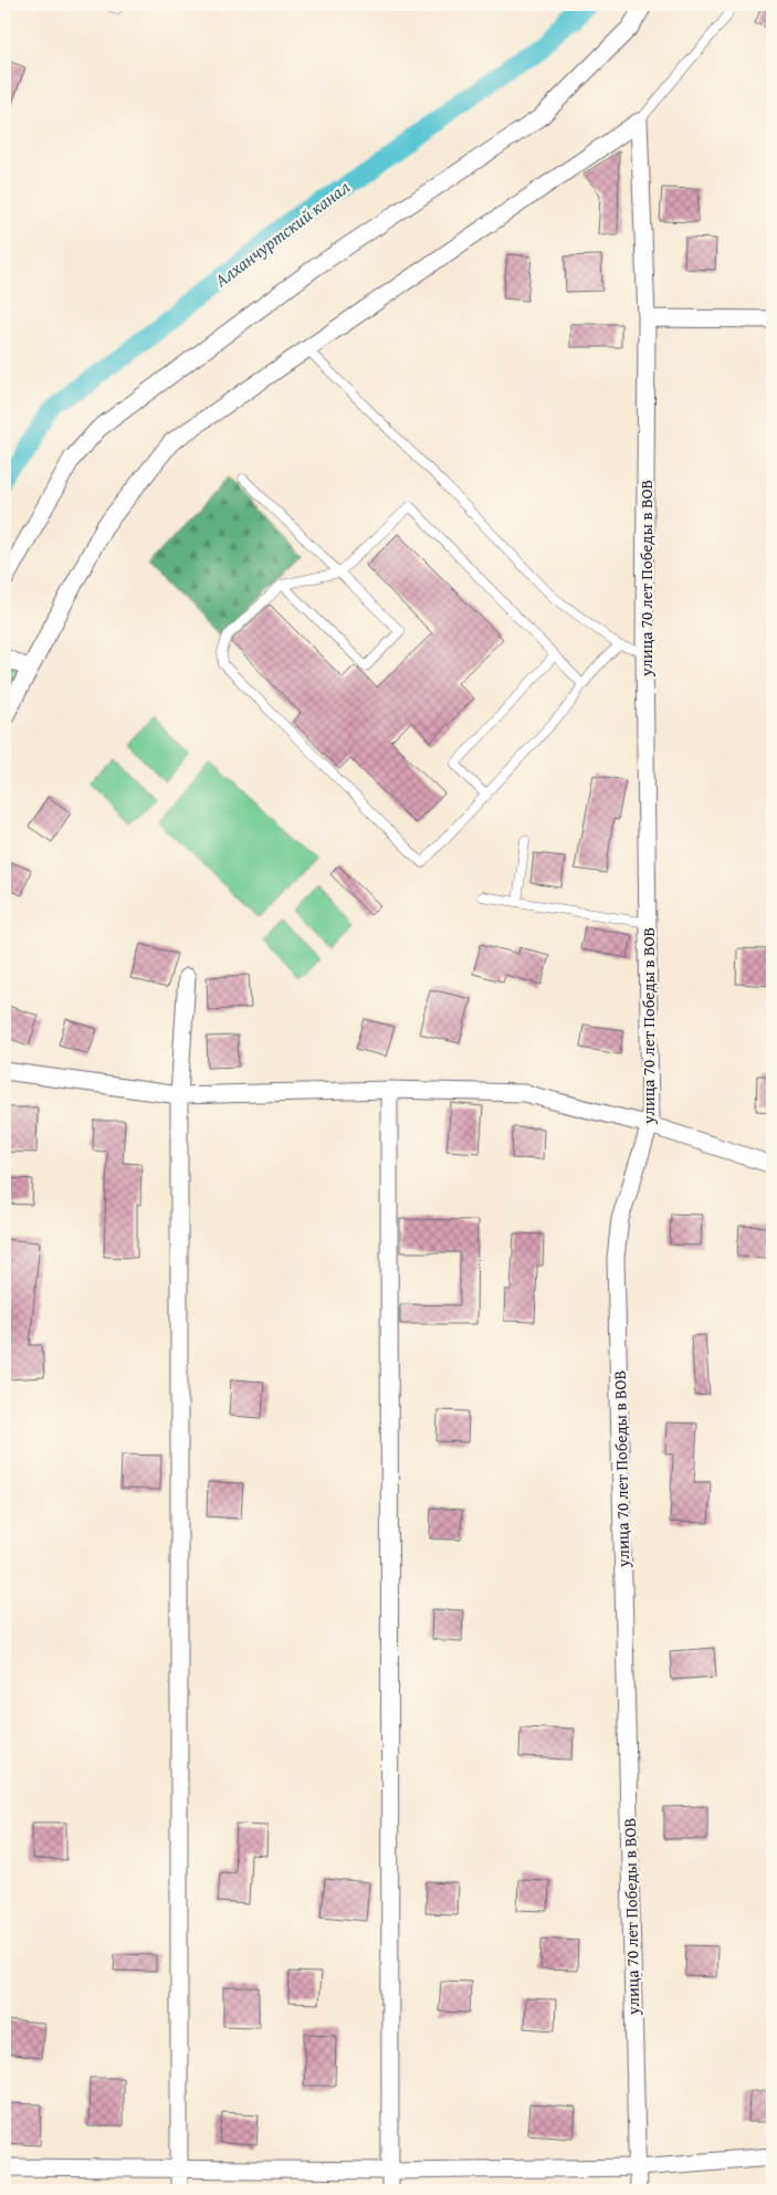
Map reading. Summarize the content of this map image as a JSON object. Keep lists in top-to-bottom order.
{
  "streets": {
    "street": ["улица 70 лет Победы в ВОВ"]
  },
  "water": ["Алханчуртский канал"]
}
